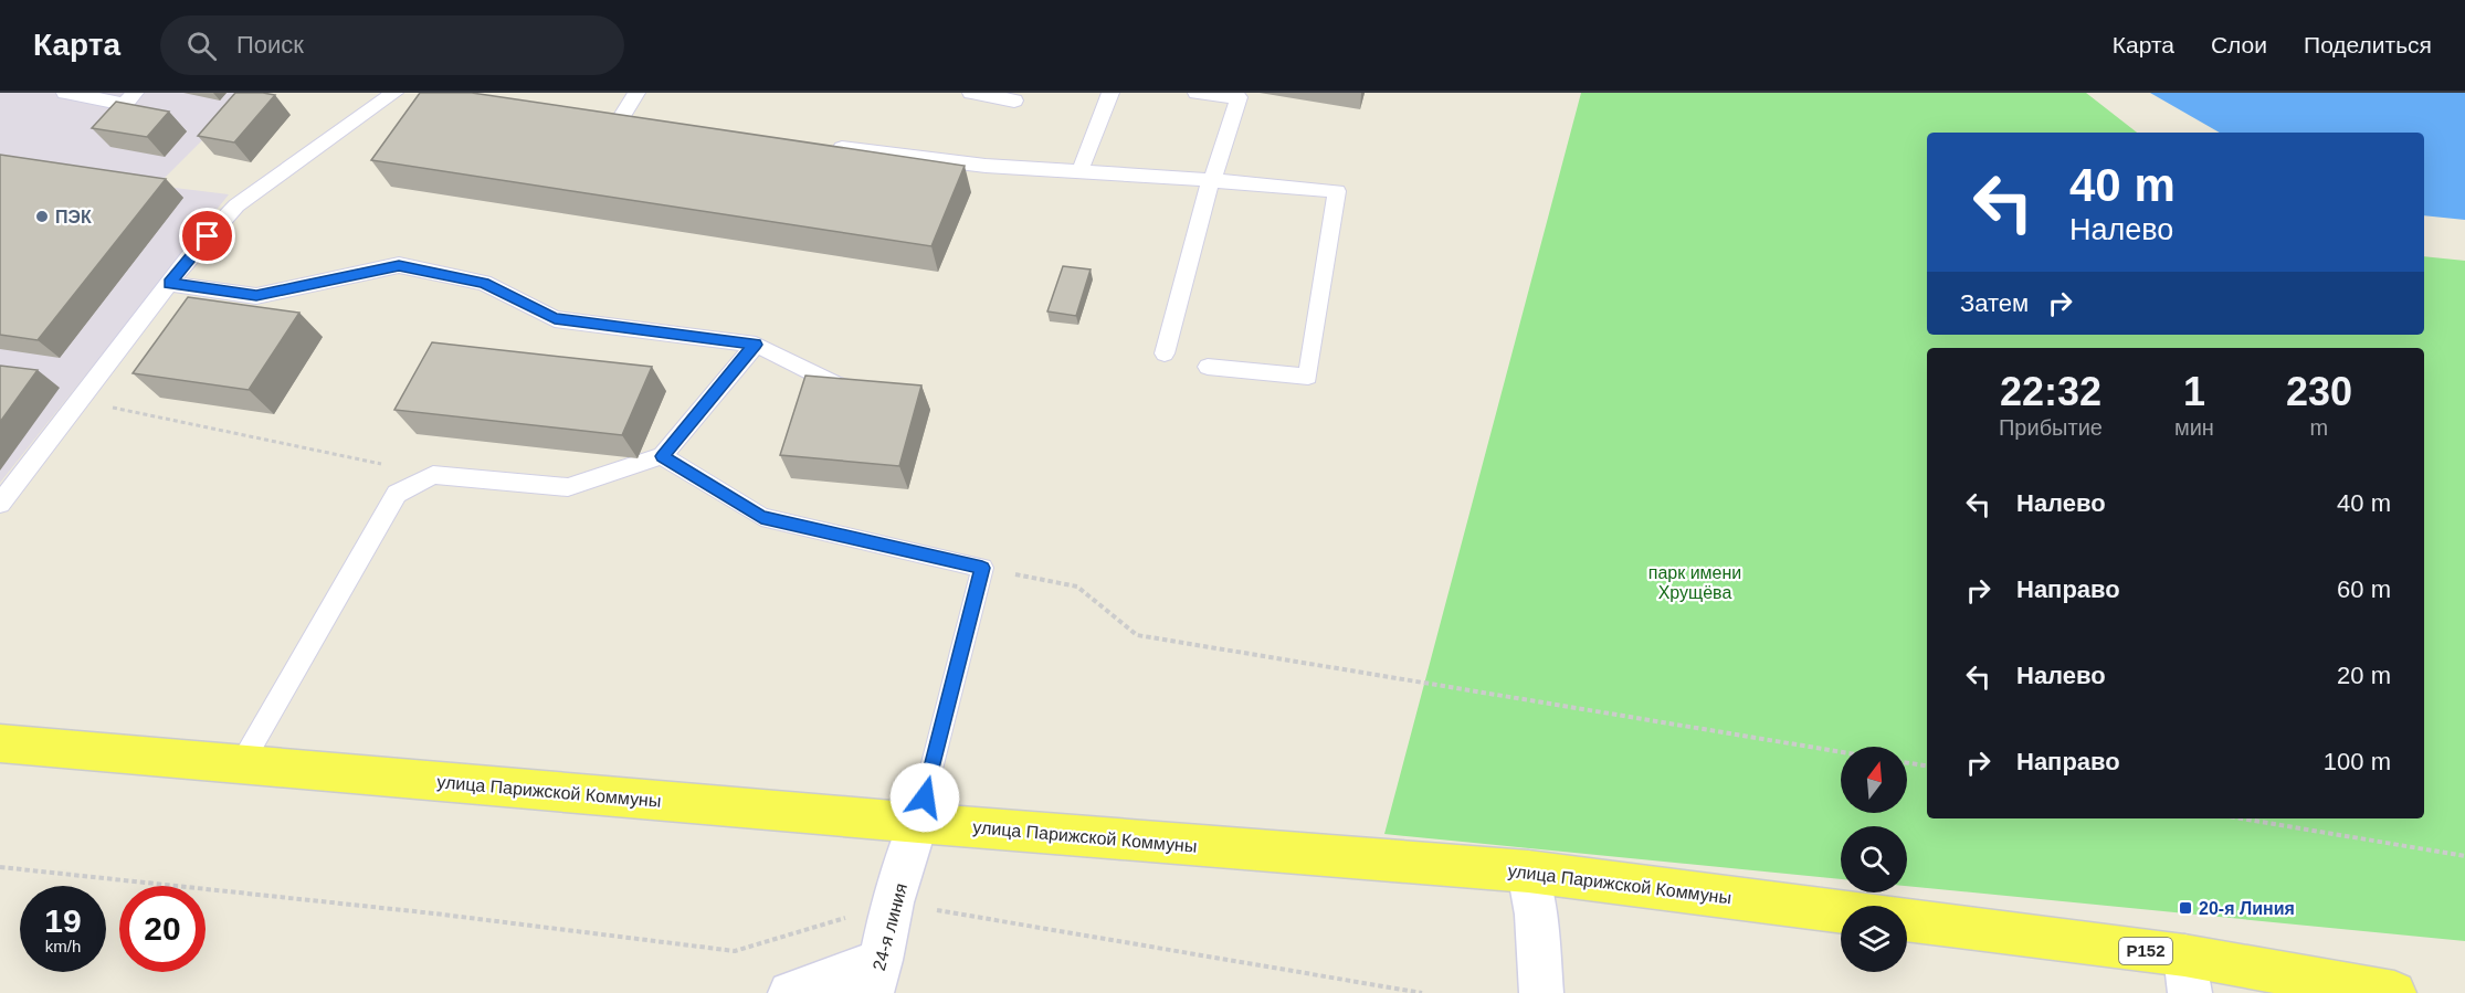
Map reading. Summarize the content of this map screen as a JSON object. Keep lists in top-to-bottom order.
{
  "streets": {
    "main road": ["улица Парижской Коммуны", "Р152"],
    "street": ["24-я линия"]
  },
  "crossings": [
    ["улица Парижской Коммуны", "24-я линия"]
  ],
  "parks": ["парк имени Хрущёва"],
  "places": {
    "other": ["ПЭК"],
    "transit": ["20-я Линия"]
  },
  "north": "top",
  "page": {
    "header": "Карта",
    "search": "Поиск",
    "nav": ["Карта", "Слои", "Поделиться"],
    "turn": ["40 m", "Налево"],
    "then": "Затем",
    "eta": [
      "22:32",
      "Прибытие",
      "1",
      "мин",
      "230",
      "m"
    ],
    "list": [
      {
        "name": "Налево",
        "value": "40 m"
      },
      {
        "name": "Направо",
        "value": "60 m"
      },
      {
        "name": "Налево",
        "value": "20 m"
      },
      {
        "name": "Направо",
        "value": "100 m"
      }
    ],
    "speed": "19 km/h",
    "limit": "20"
  }
}
